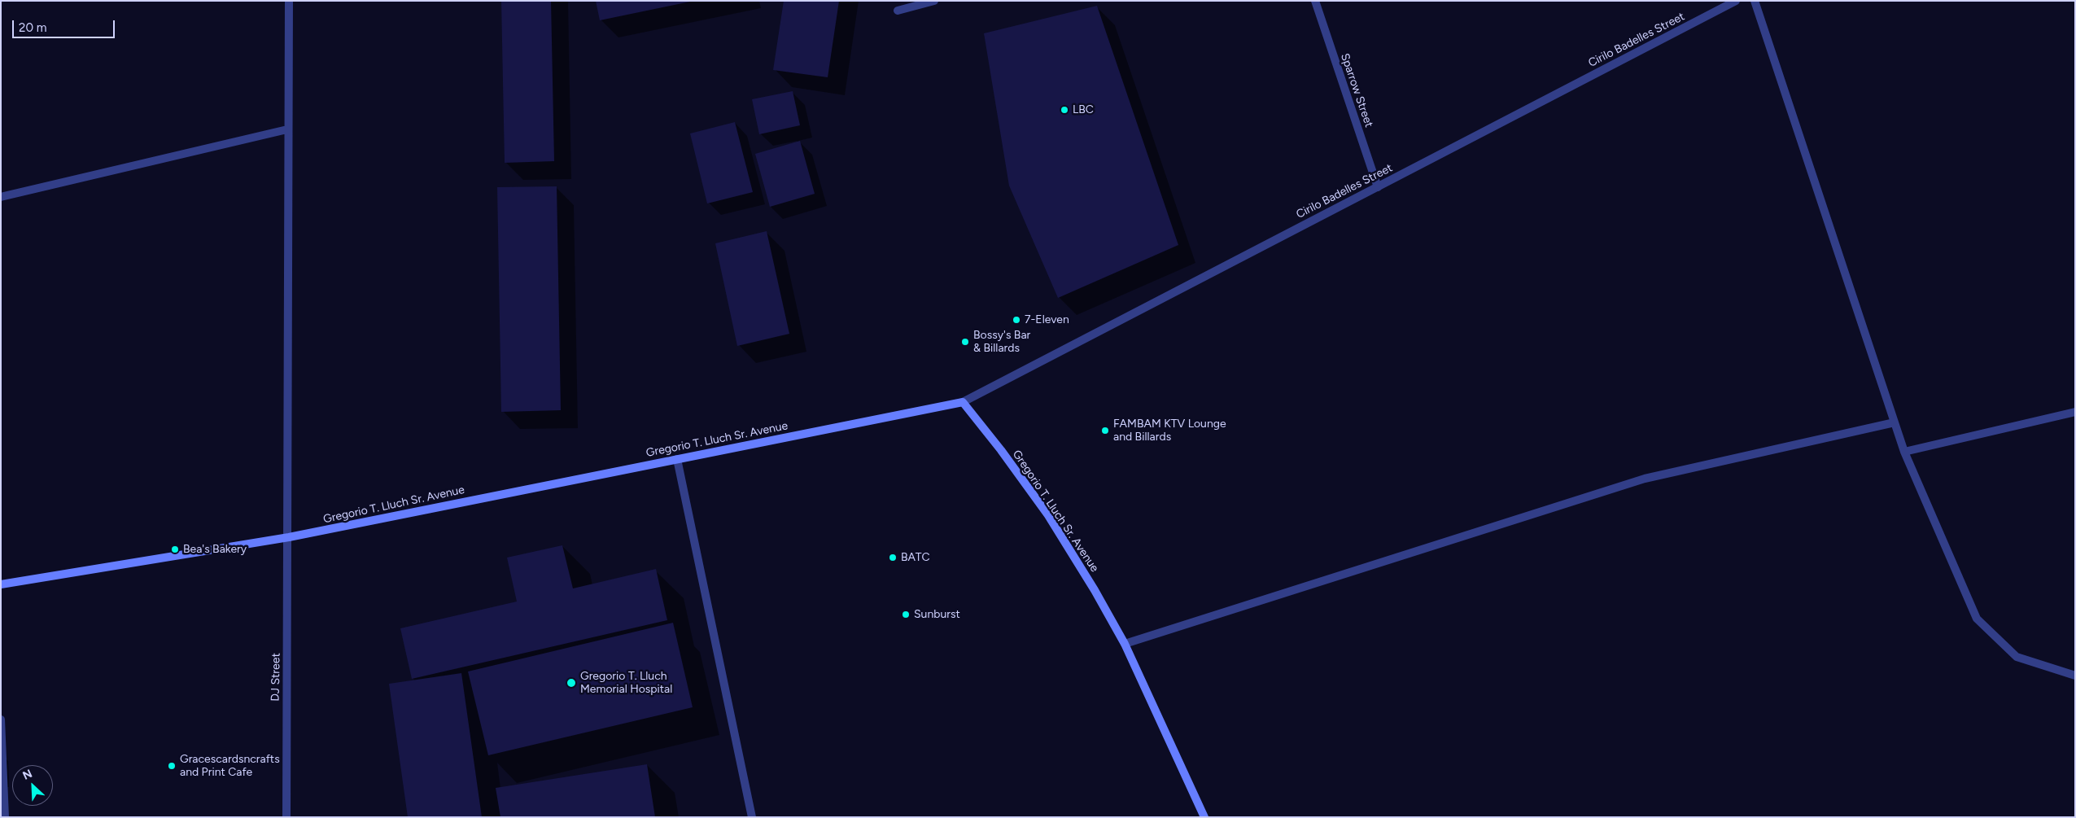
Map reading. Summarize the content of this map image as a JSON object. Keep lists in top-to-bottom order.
{
  "streets": {
    "main road": ["Gregorio T. Lluch Sr. Avenue"],
    "street": ["Cirilo Badelles Street", "Sparrow Street", "DJ Street"]
  },
  "crossings": [
    ["Cirilo Badelles Street", "Sparrow Street"],
    ["Cirilo Badelles Street", "Gregorio T. Lluch Sr. Avenue"],
    ["Gregorio T. Lluch Sr. Avenue", "DJ Street"]
  ],
  "places": [
    "LBC",
    "7-Eleven",
    "Bossy's Bar & Billards",
    "FAMBAM KTV Lounge and Billards",
    "Bea's Bakery",
    "BATC",
    "Sunburst",
    "Gregorio T. Lluch Memorial Hospital",
    "Gracescardsncrafts and Print Cafe"
  ],
  "scale_bar": "20 m",
  "north": "top left"
}
